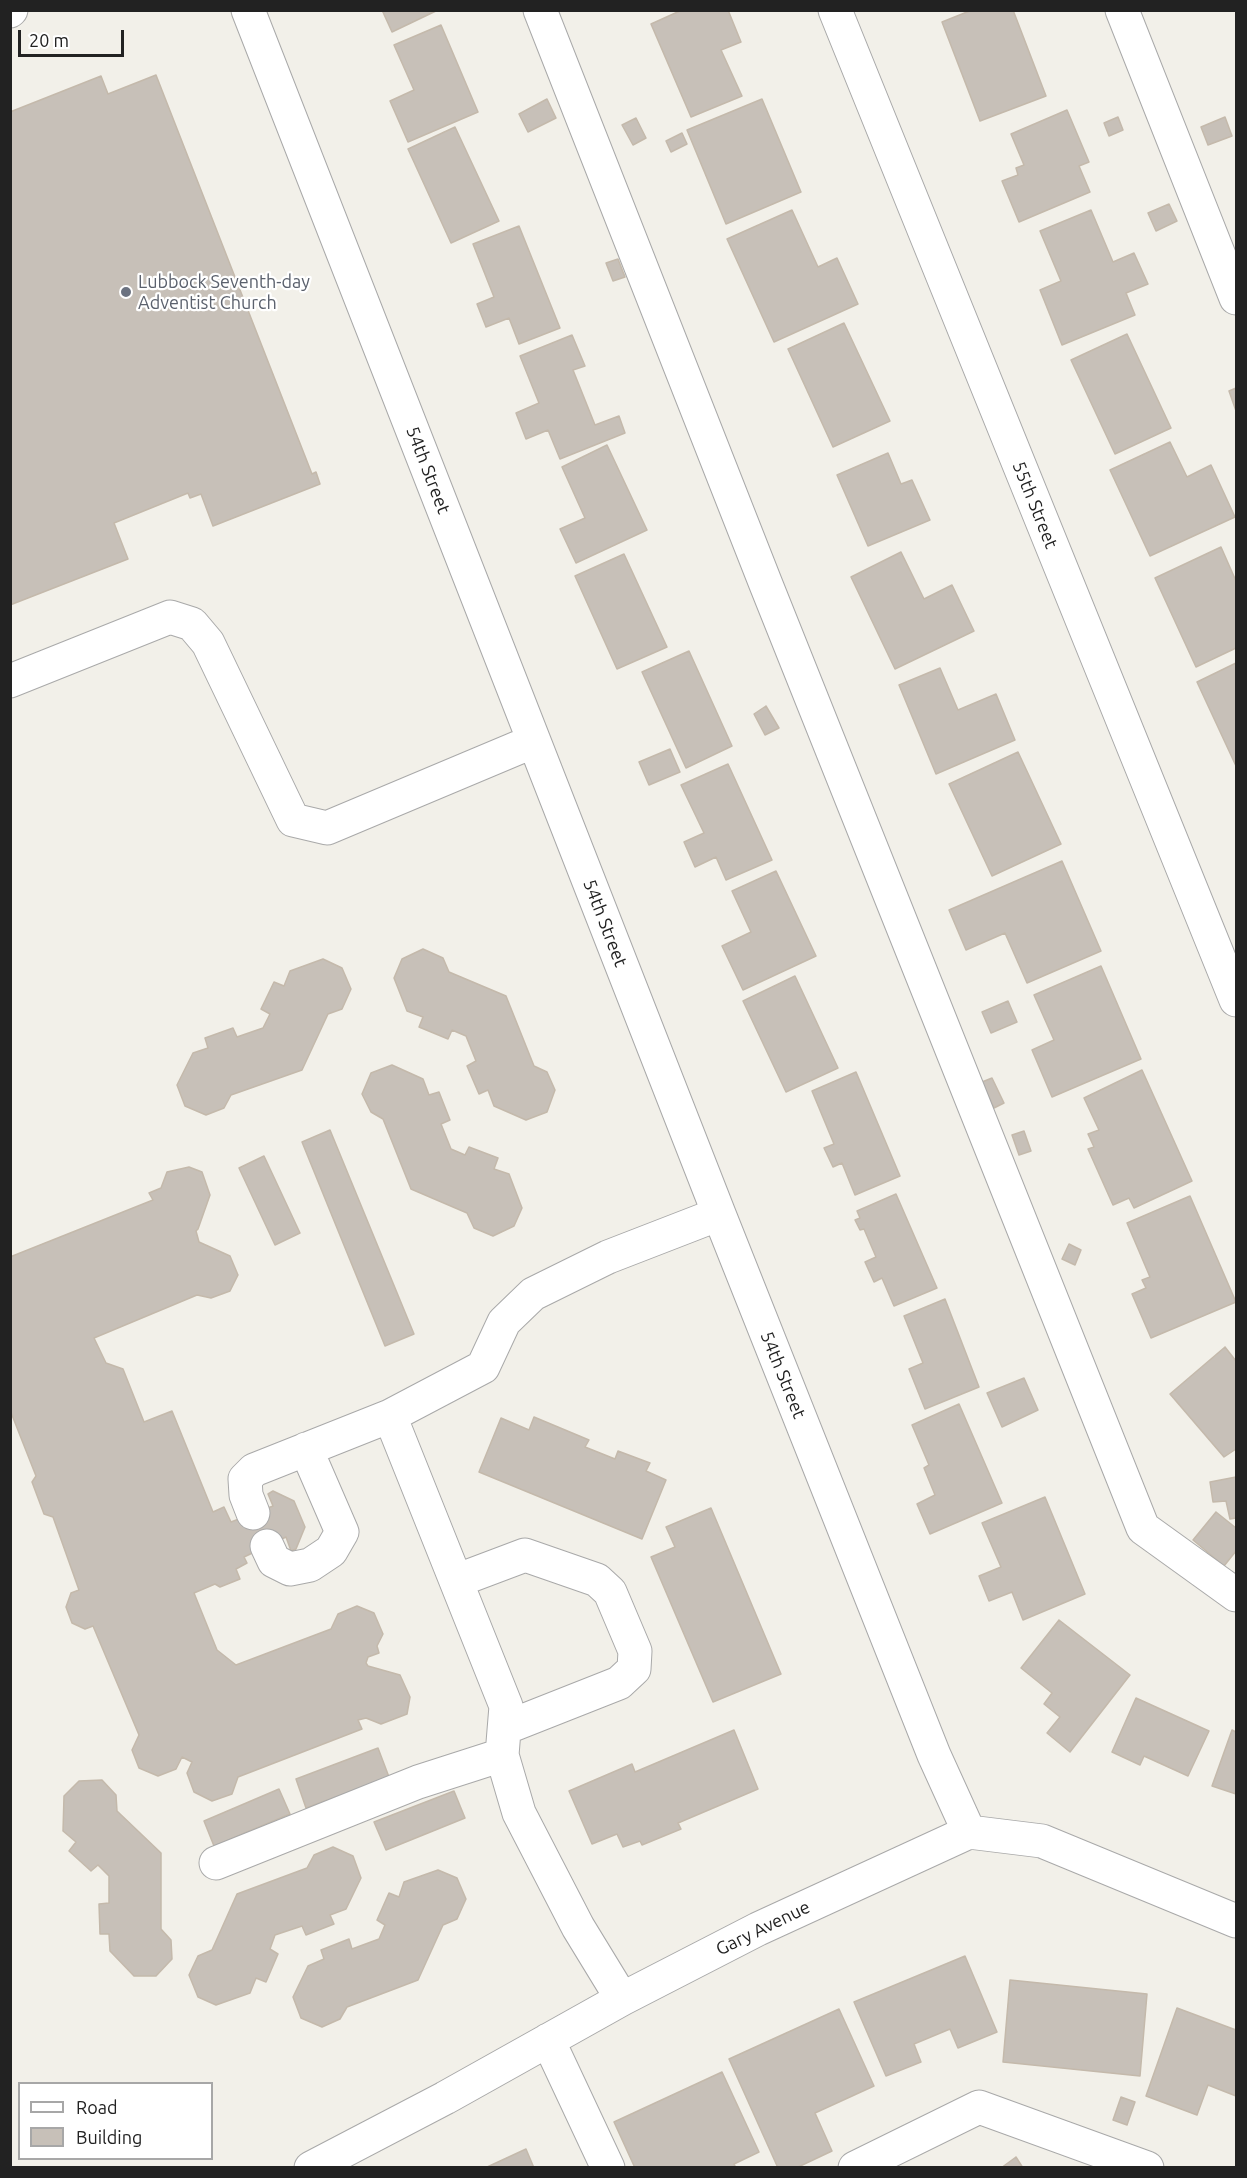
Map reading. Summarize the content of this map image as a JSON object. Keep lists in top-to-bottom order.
{
  "streets": {
    "street": ["54th Street", "55th Street", "Gary Avenue"]
  },
  "crossings": [
    ["54th Street", "Gary Avenue"]
  ],
  "places": ["Lubbock Seventh-day Adventist Church"],
  "legend": ["Road", "Building"],
  "scale_bar": "20 m"
}
